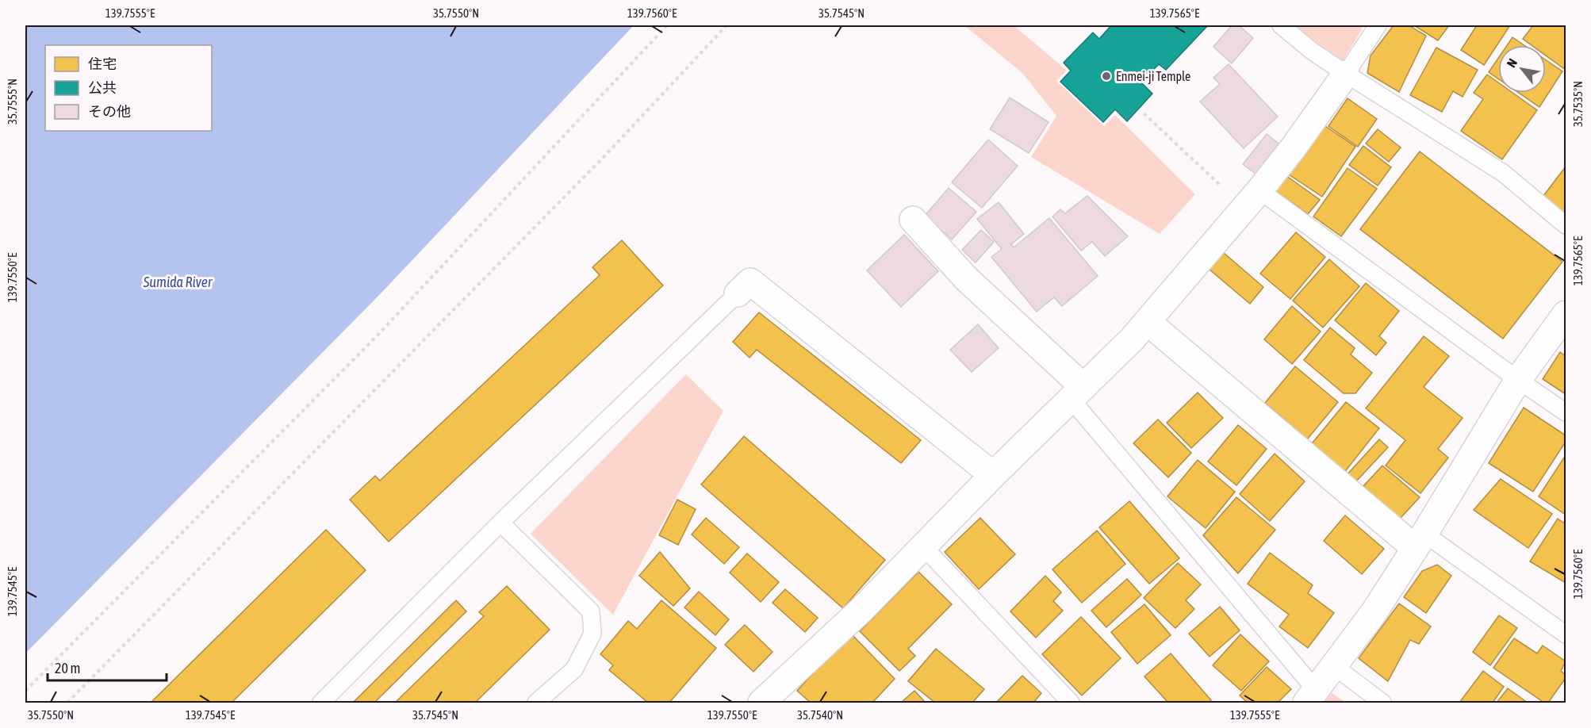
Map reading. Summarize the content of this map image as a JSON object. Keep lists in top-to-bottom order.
{
  "water": ["Sumida River"],
  "places": ["Enmei-ji Temple"],
  "legend": ["住宅", "公共", "その他"],
  "scale_bar": "20 m",
  "north": "top left",
  "coordinates": [
    "139.7555°E",
    "35.7550°N",
    "139.7560°E",
    "35.7545°N",
    "139.7565°E",
    "35.7555°N",
    "35.7535°N",
    "139.7550°E",
    "139.7545°E",
    "35.7540°N"
  ]
}
